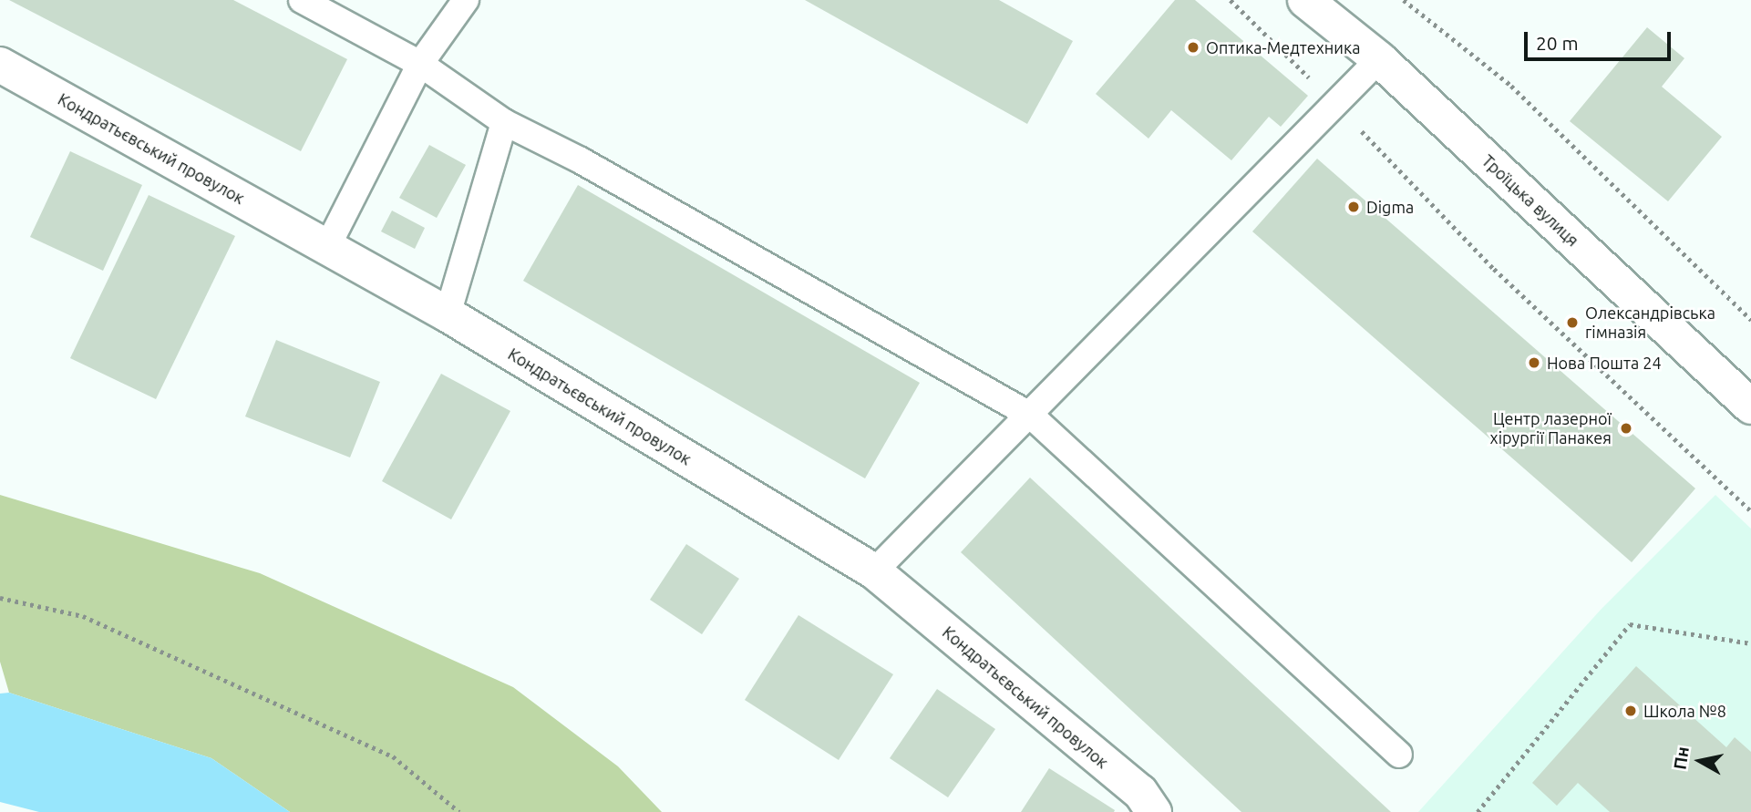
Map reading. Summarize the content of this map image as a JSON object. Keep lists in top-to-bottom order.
{
  "streets": {
    "street": ["Кондратьєвський провулок", "Троїцька вулиця"]
  },
  "places": [
    "Оптика-Медтехника",
    "Digma",
    "Олександрівська гімназія",
    "Нова Пошта 24",
    "Центр лазерної хірургії Панакея",
    "Школа №8"
  ],
  "scale_bar": "20 m",
  "north": "left"
}
